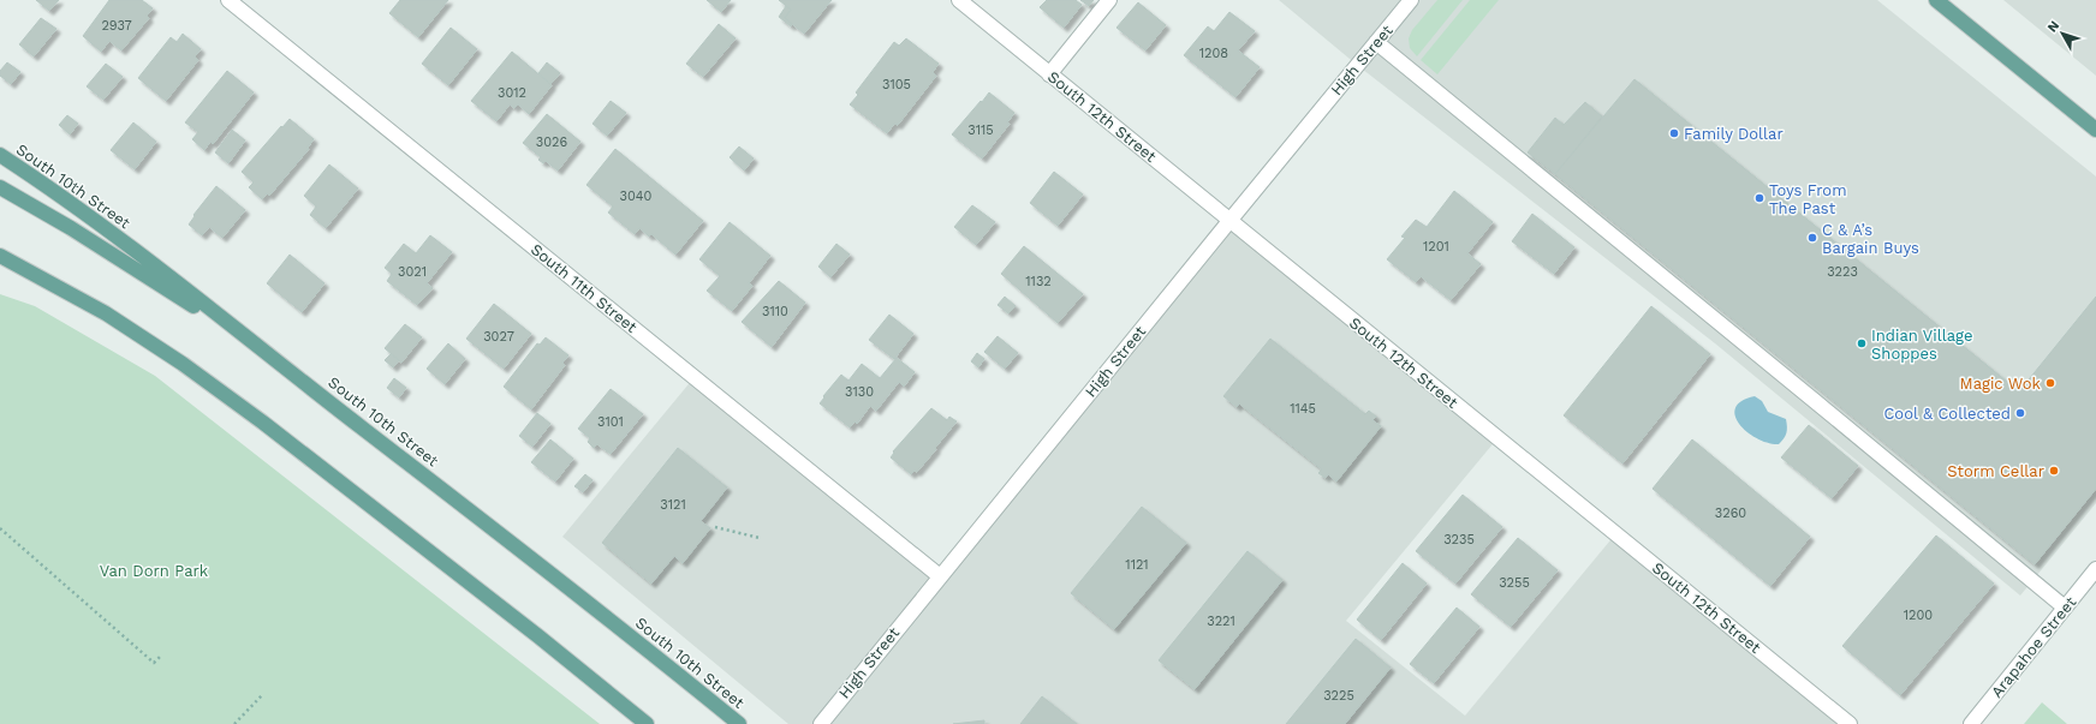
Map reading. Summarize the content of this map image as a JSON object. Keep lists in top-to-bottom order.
{
  "streets": {
    "main road": ["South 10th Street"],
    "street": [
      "High Street",
      "South 12th Street",
      "South 11th Street",
      "Arapahoe Street"
    ]
  },
  "crossings": [
    ["High Street", "South 12th Street"],
    ["High Street", "South 11th Street"]
  ],
  "parks": ["Van Dorn Park"],
  "places": [
    "Family Dollar",
    "Toys From The Past",
    "C & A’s Bargain Buys",
    "Indian Village Shoppes",
    "Magic Wok",
    "Cool & Collected",
    "Storm Cellar"
  ],
  "house_numbers": [
    "2937",
    "1208",
    "3105",
    "3012",
    "3115",
    "3026",
    "3040",
    "1201",
    "3021",
    "3223",
    "1132",
    "3110",
    "3027",
    "3130",
    "1145",
    "3101",
    "3121",
    "3260",
    "3235",
    "1121",
    "3255",
    "1200",
    "3221",
    "3225"
  ],
  "north": "top left"
}
